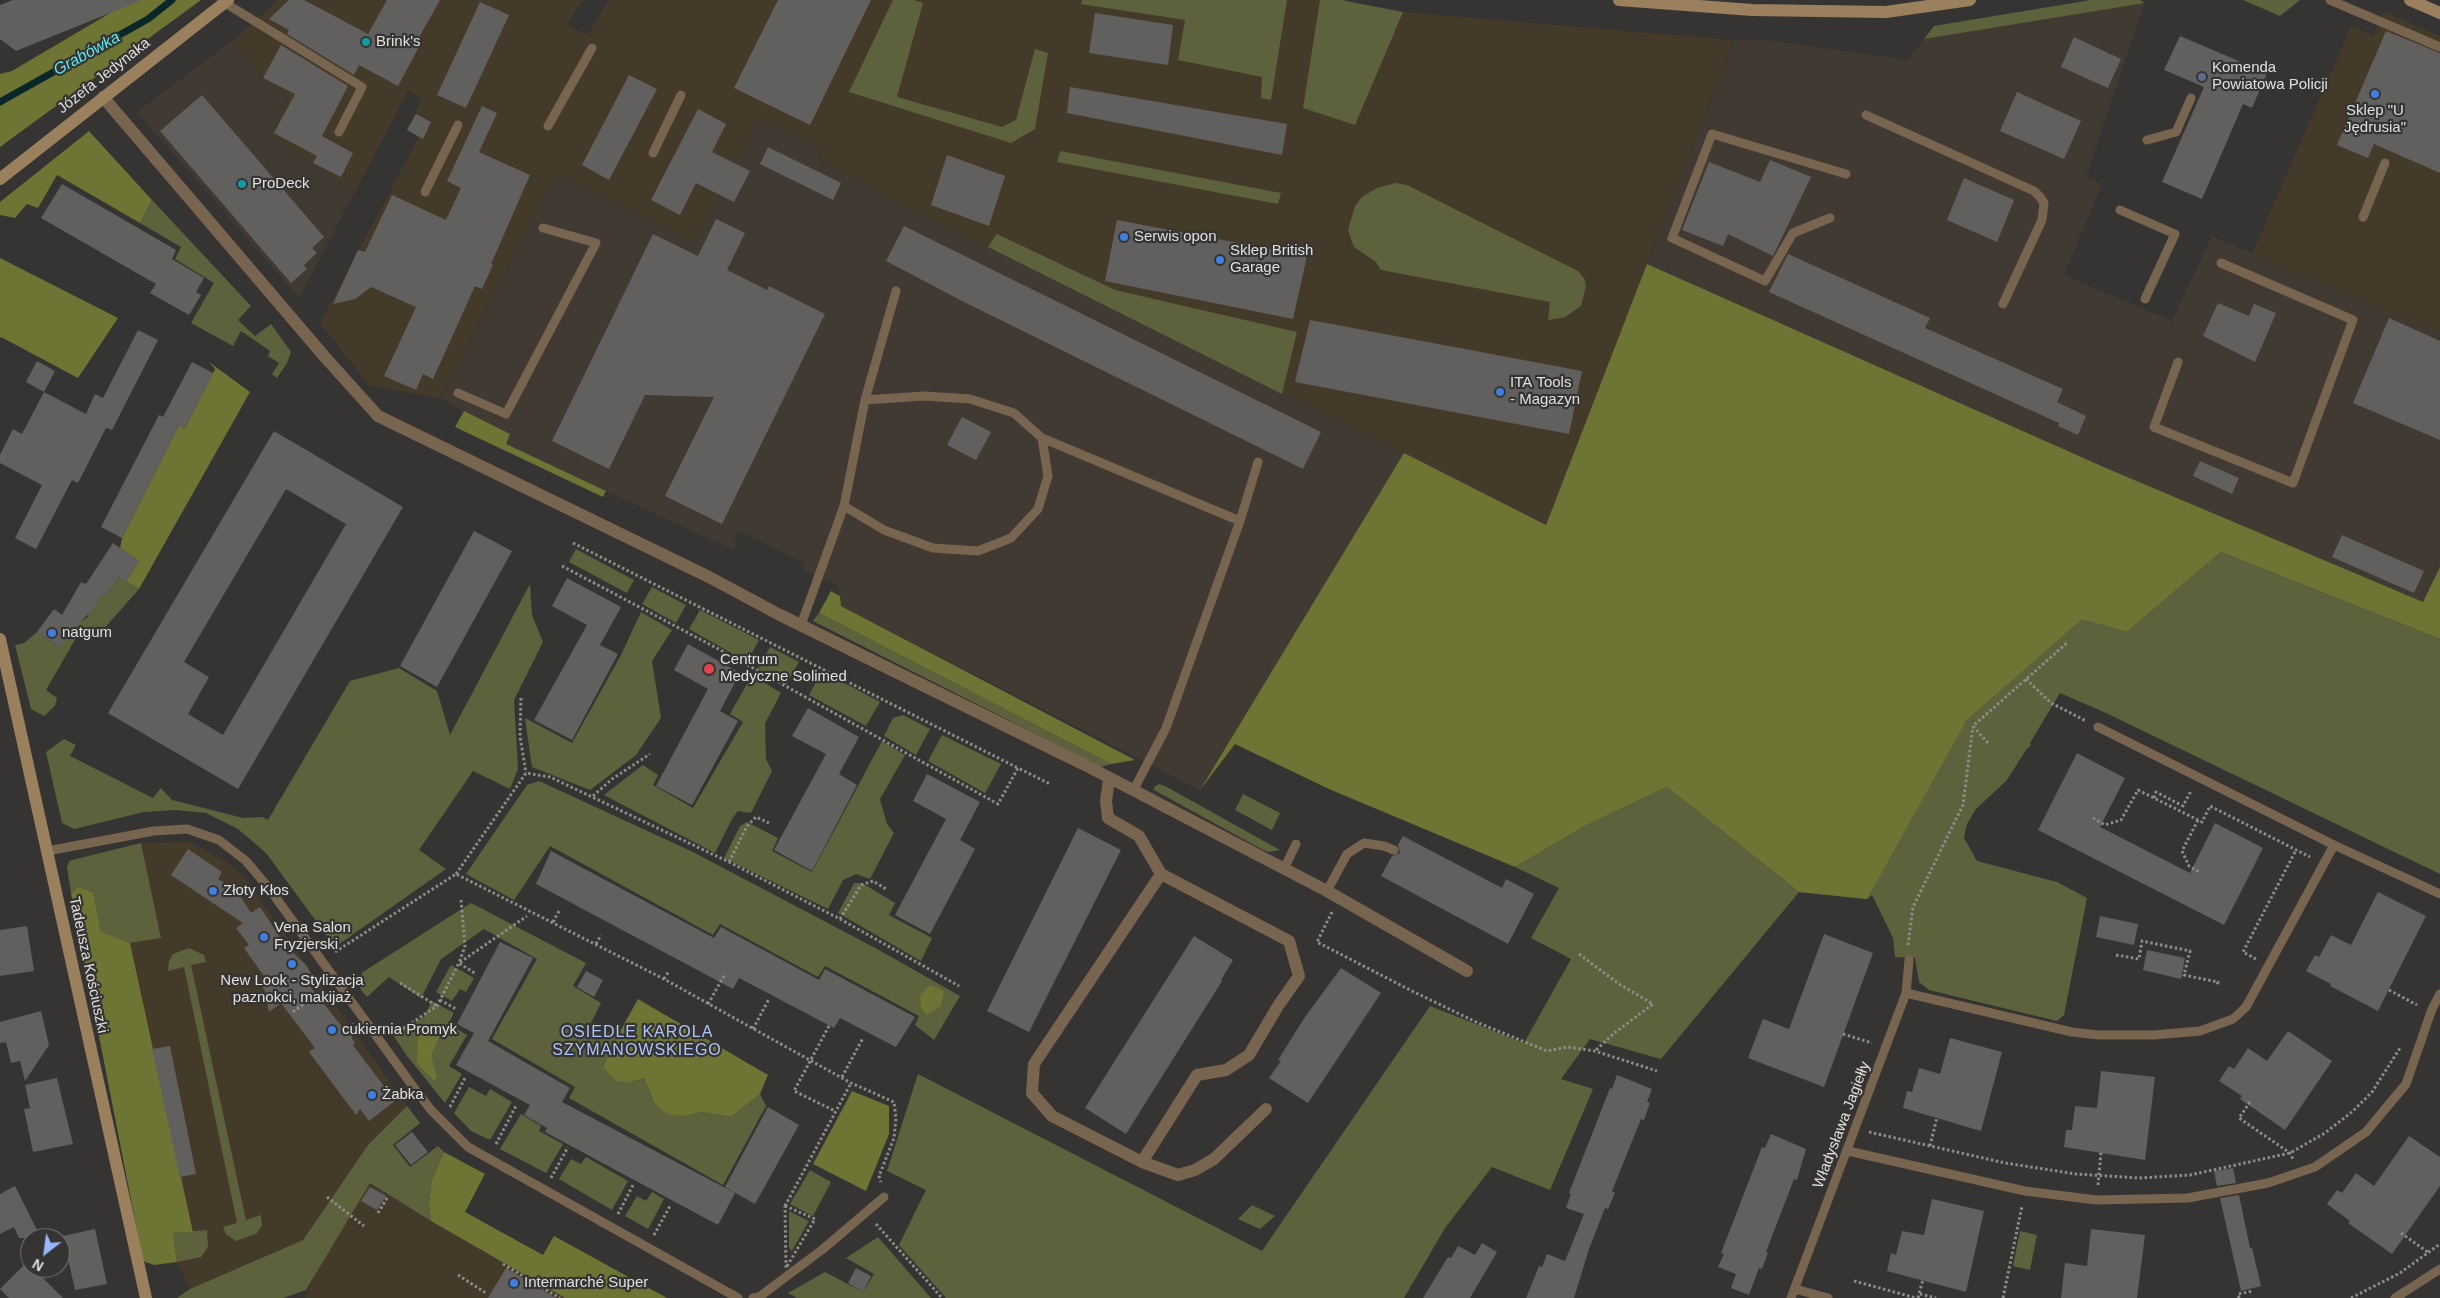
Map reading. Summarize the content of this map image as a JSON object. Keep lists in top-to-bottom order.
{
  "streets": {
    "street": ["Józefa Jedynaka", "Tadeusza Kościuszki"],
    "lane": ["Władysława Jagiełły"]
  },
  "districts": ["OSIEDLE KAROLA SZYMANOWSKIEGO"],
  "water": ["Grabówka"],
  "places": [
    "Brink's",
    "Komenda Powiatowa Policji",
    "Sklep \"U Jędrusia\"",
    "ProDeck",
    "Serwis opon",
    "Sklep British Garage",
    "ITA Tools - Magazyn",
    "natgum",
    "Centrum Medyczne Solimed",
    "Złoty Kłos",
    "Vena Salon Fryzjerski",
    "New Look - Stylizacja paznokci, makijaż",
    "cukiernia Promyk",
    "Żabka",
    "Intermarché Super"
  ],
  "north": "bottom left"
}
